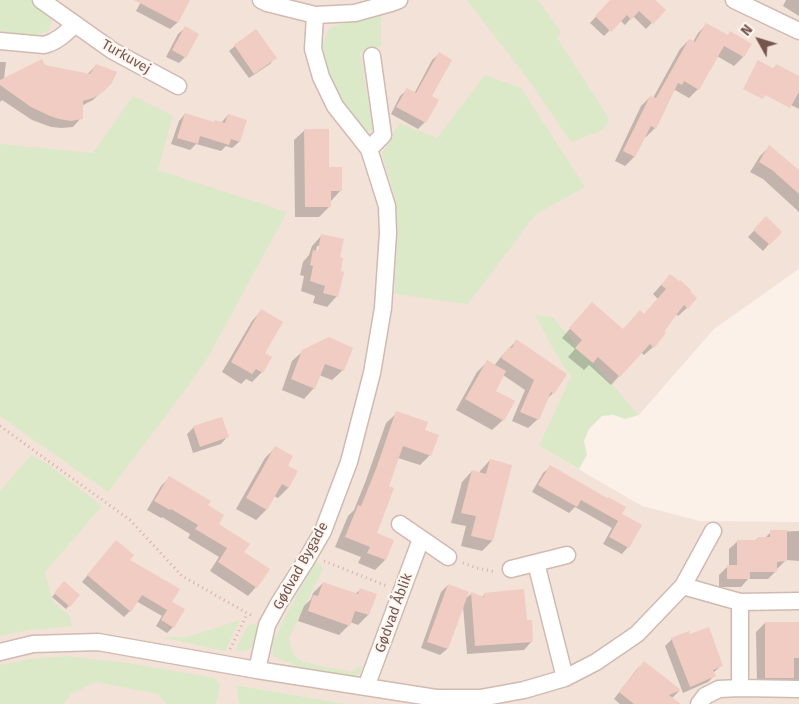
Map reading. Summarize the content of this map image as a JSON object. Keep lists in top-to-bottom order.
{
  "streets": {
    "street": ["Turkuvej", "Gødvad Bygade", "Gødvad Åblik"]
  },
  "north": "top left"
}
